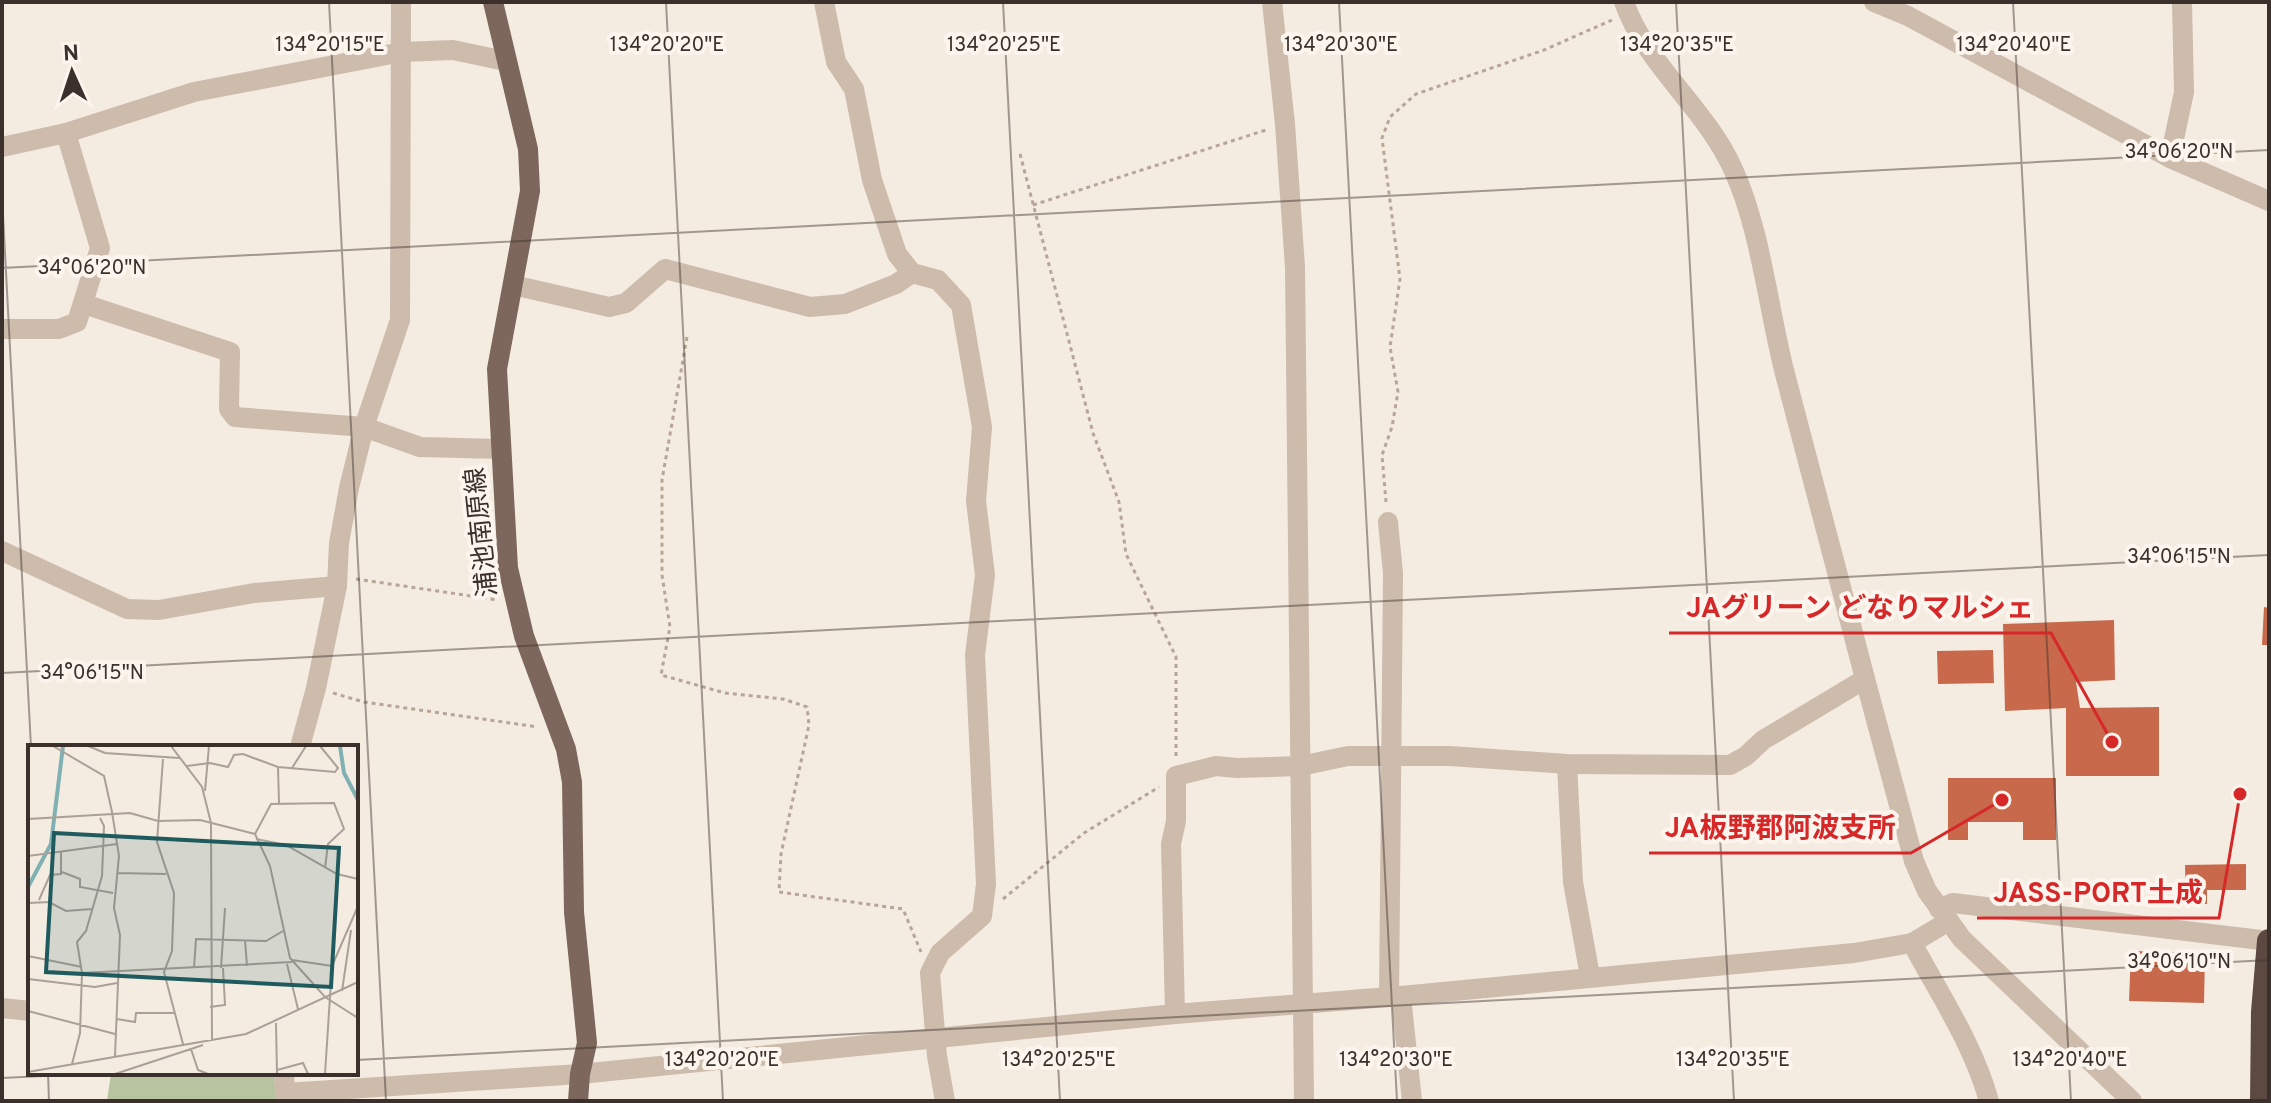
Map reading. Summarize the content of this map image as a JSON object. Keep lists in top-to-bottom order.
{
  "streets": {
    "main road": ["浦池南原線"]
  },
  "places": ["JAグリーン どなりマルシェ", "JASS-PORT土成", "JA板野郡阿波支所"],
  "north": "top",
  "coordinates": [
    "134°20'15\"E",
    "134°20'20\"E",
    "134°20'25\"E",
    "134°20'30\"E",
    "134°20'35\"E",
    "134°20'40\"E",
    "34°06'20\"N",
    "34°06'15\"N",
    "34°06'10\"N"
  ]
}
